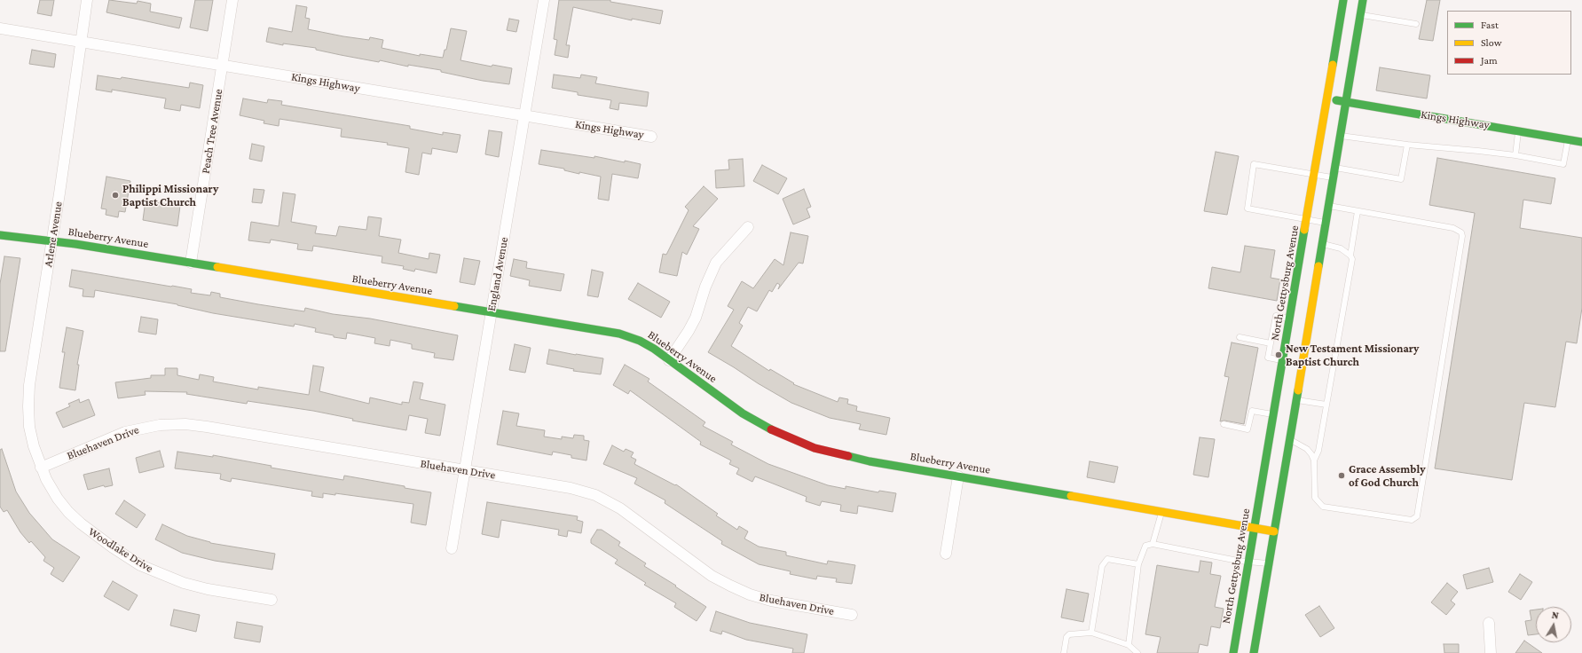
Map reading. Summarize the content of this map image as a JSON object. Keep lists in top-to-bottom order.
{
  "streets": {
    "street": [
      "Kings Highway",
      "Peach Tree Avenue",
      "Arlene Avenue",
      "Blueberry Avenue",
      "England Avenue",
      "North Gettysburg Avenue",
      "Bluehaven Drive",
      "Woodlake Drive"
    ]
  },
  "crossings": [
    ["Kings Highway", "Peach Tree Avenue"],
    ["Kings Highway", "Arlene Avenue"],
    ["Kings Highway", "England Avenue"],
    ["Kings Highway", "North Gettysburg Avenue"],
    ["Peach Tree Avenue", "Blueberry Avenue"],
    ["Arlene Avenue", "Blueberry Avenue"],
    ["Arlene Avenue", "Bluehaven Drive"],
    ["Arlene Avenue", "Woodlake Drive"],
    ["Blueberry Avenue", "England Avenue"],
    ["Blueberry Avenue", "North Gettysburg Avenue"],
    ["England Avenue", "Bluehaven Drive"],
    ["Bluehaven Drive", "Woodlake Drive"]
  ],
  "places": ["Philippi Missionary Baptist Church", "New Testament Missionary Baptist Church", "Grace Assembly of God Church"],
  "legend": ["Fast", "Slow", "Jam"],
  "north": "top"
}
